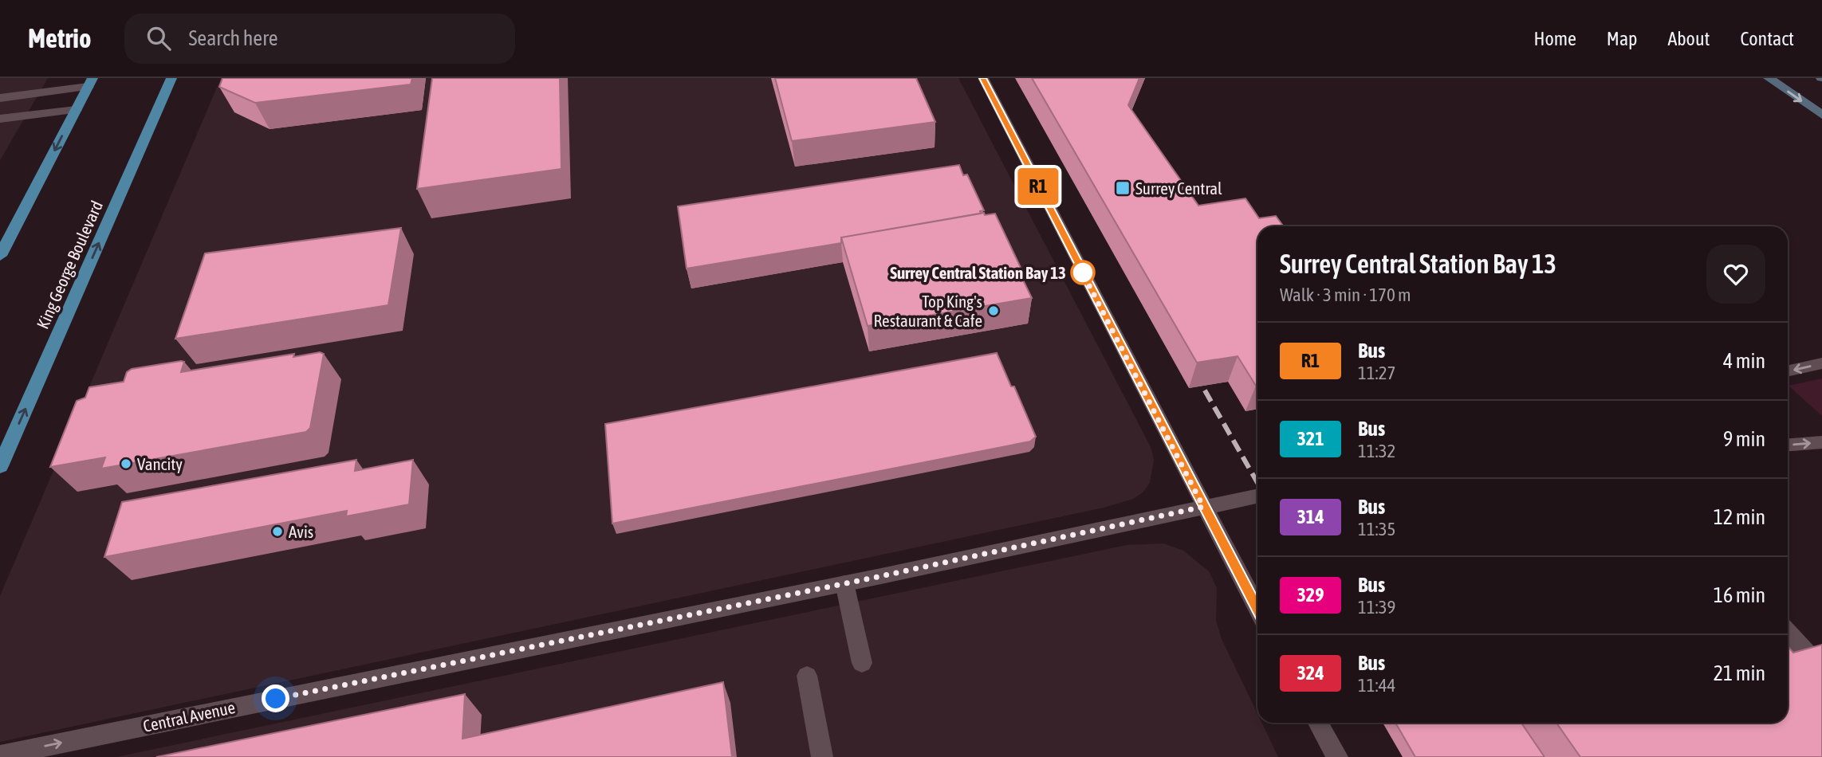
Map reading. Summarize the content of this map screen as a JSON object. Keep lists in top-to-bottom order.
{
  "streets": {
    "main road": ["King George Boulevard"],
    "street": ["Central Avenue"]
  },
  "one_way": ["Central Avenue"],
  "places": {
    "transit": ["Surrey Central"],
    "other": [
      "Surrey Central Station Bay 13",
      "Top King's Restaurant & Cafe",
      "Vancity",
      "Avis"
    ]
  },
  "lines": ["bus line R1"],
  "page": {
    "header": "Metrio",
    "search": "Search here",
    "nav": [
      "Home",
      "Map",
      "About",
      "Contact"
    ],
    "on_map": "R1",
    "heading": ["Surrey Central Station Bay 13", "Walk · 3 min · 170 m"],
    "list": [
      {
        "mark": "R1",
        "name": "Bus",
        "note": "11:27",
        "value": "4 min"
      },
      {
        "mark": "321",
        "name": "Bus",
        "note": "11:32",
        "value": "9 min"
      },
      {
        "mark": "314",
        "name": "Bus",
        "note": "11:35",
        "value": "12 min"
      },
      {
        "mark": "329",
        "name": "Bus",
        "note": "11:39",
        "value": "16 min"
      },
      {
        "mark": "324",
        "name": "Bus",
        "note": "11:44",
        "value": "21 min"
      }
    ]
  }
}
